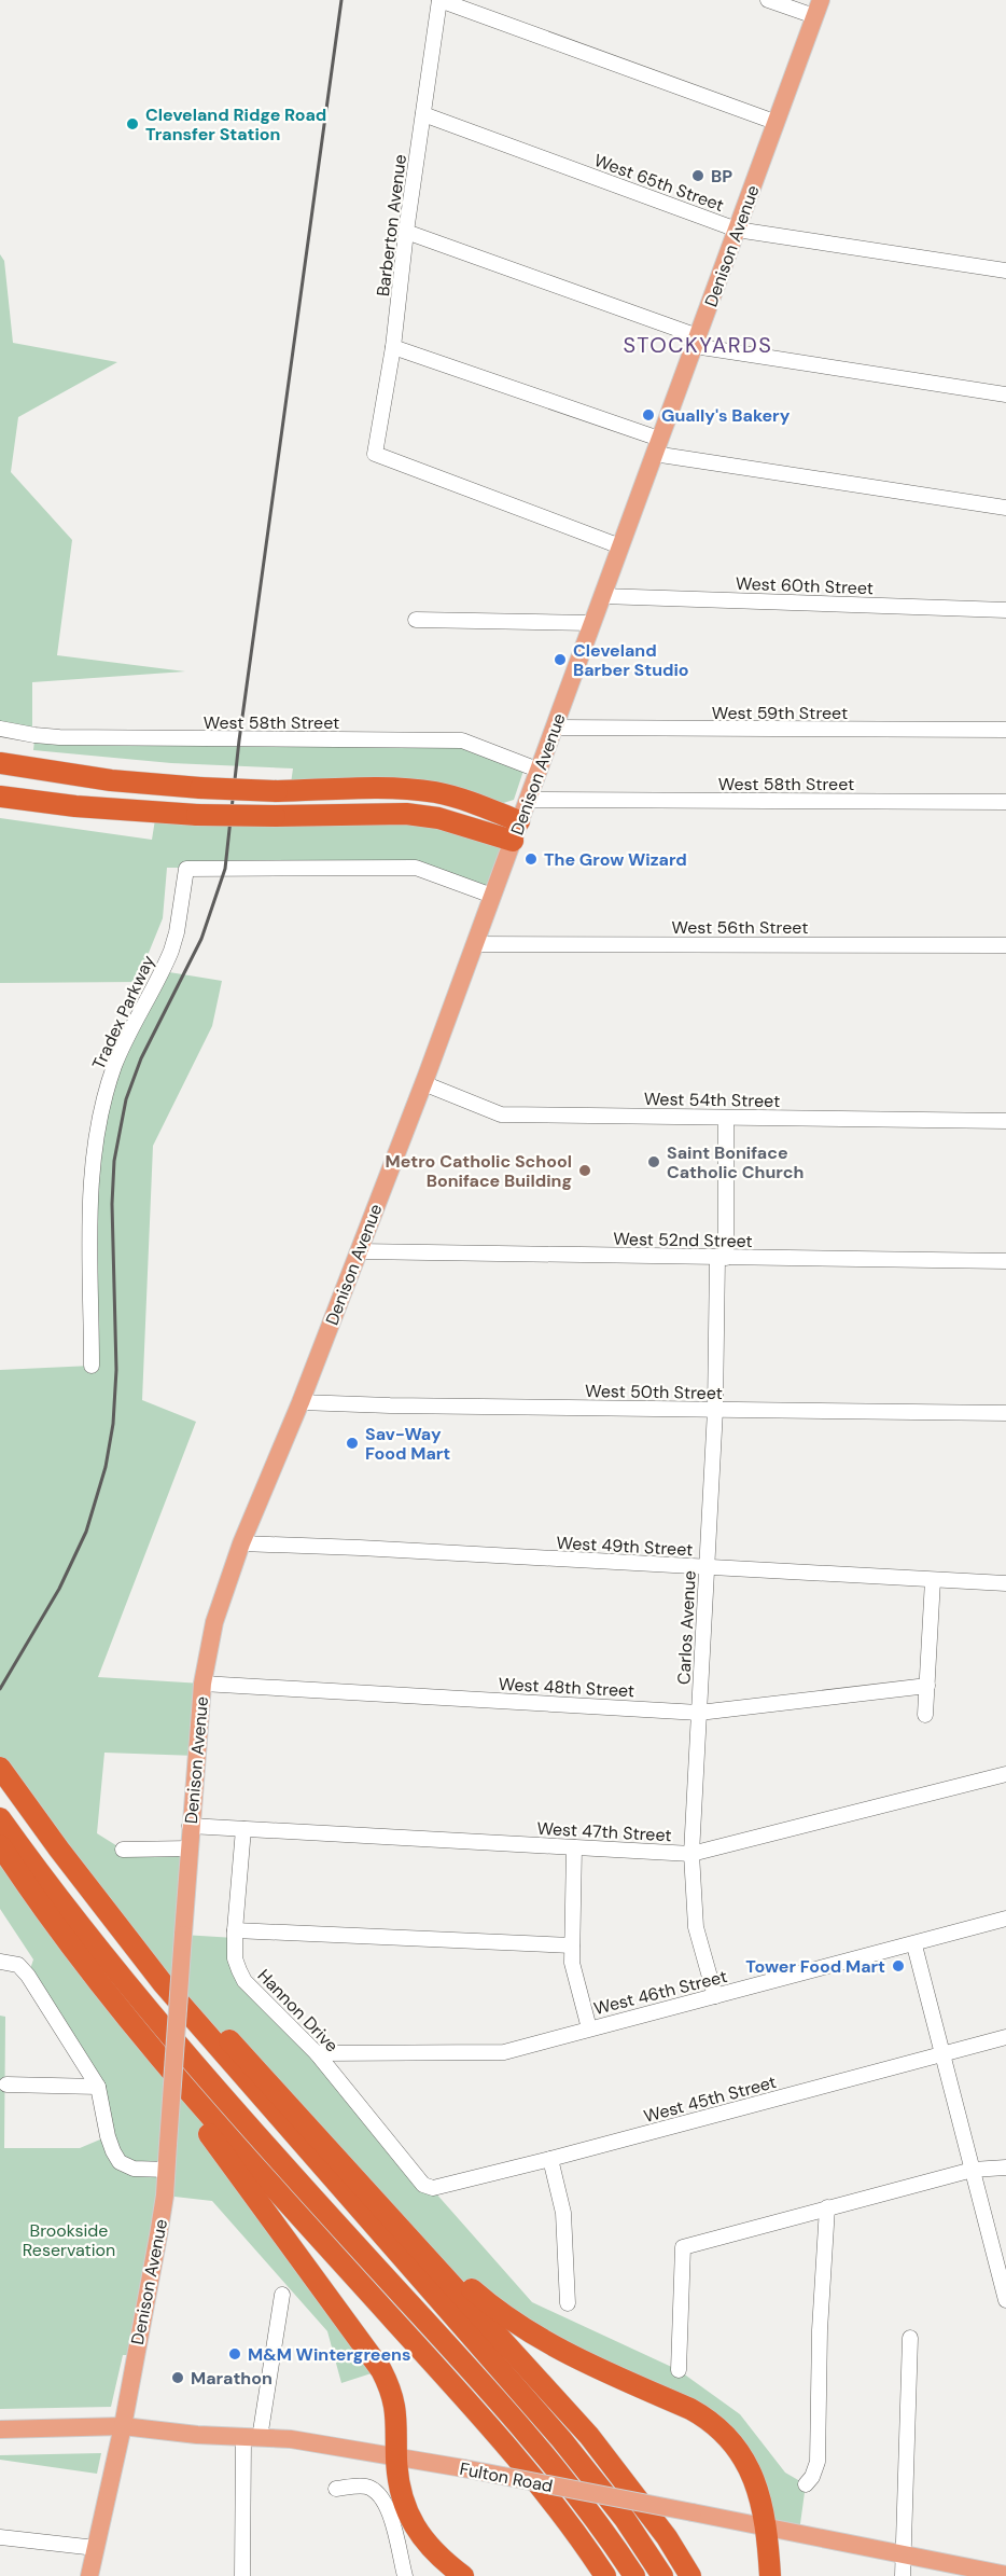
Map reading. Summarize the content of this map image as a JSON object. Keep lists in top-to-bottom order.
{
  "streets": {
    "main road": ["Denison Avenue", "Fulton Road"],
    "street": [
      "West 65th Street",
      "Barberton Avenue",
      "West 60th Street",
      "West 59th Street",
      "West 58th Street",
      "West 56th Street",
      "Tradex Parkway",
      "West 54th Street",
      "West 52nd Street",
      "West 50th Street",
      "West 49th Street",
      "Carlos Avenue",
      "West 48th Street",
      "West 47th Street",
      "West 46th Street",
      "Hannon Drive",
      "West 45th Street"
    ]
  },
  "crossings": [
    ["West 65th Street", "Barberton Avenue"],
    ["West 65th Street", "Denison Avenue"],
    ["Barberton Avenue", "Denison Avenue"],
    ["Denison Avenue", "West 60th Street"],
    ["Denison Avenue", "West 59th Street"],
    ["Denison Avenue", "West 58th Street"],
    ["Denison Avenue", "West 56th Street"],
    ["Denison Avenue", "Tradex Parkway"],
    ["Denison Avenue", "West 54th Street"],
    ["Denison Avenue", "West 52nd Street"],
    ["Denison Avenue", "West 50th Street"],
    ["Denison Avenue", "West 49th Street"],
    ["Denison Avenue", "West 48th Street"],
    ["Denison Avenue", "West 47th Street"],
    ["Denison Avenue", "Fulton Road"],
    ["West 54th Street", "Carlos Avenue"],
    ["West 52nd Street", "Carlos Avenue"],
    ["West 50th Street", "Carlos Avenue"],
    ["West 49th Street", "Carlos Avenue"],
    ["Carlos Avenue", "West 48th Street"],
    ["Carlos Avenue", "West 47th Street"],
    ["Carlos Avenue", "West 46th Street"],
    ["West 47th Street", "Hannon Drive"],
    ["West 46th Street", "Hannon Drive"],
    ["Hannon Drive", "West 45th Street"]
  ],
  "districts": ["STOCKYARDS"],
  "parks": ["Brookside Reservation"],
  "places": [
    "Cleveland Ridge Road Transfer Station",
    "BP",
    "Gually's Bakery",
    "Cleveland Barber Studio",
    "The Grow Wizard",
    "Saint Boniface Catholic Church",
    "Metro Catholic School Boniface Building",
    "Sav-Way Food Mart",
    "Tower Food Mart",
    "M&M Wintergreens",
    "Marathon"
  ]
}
